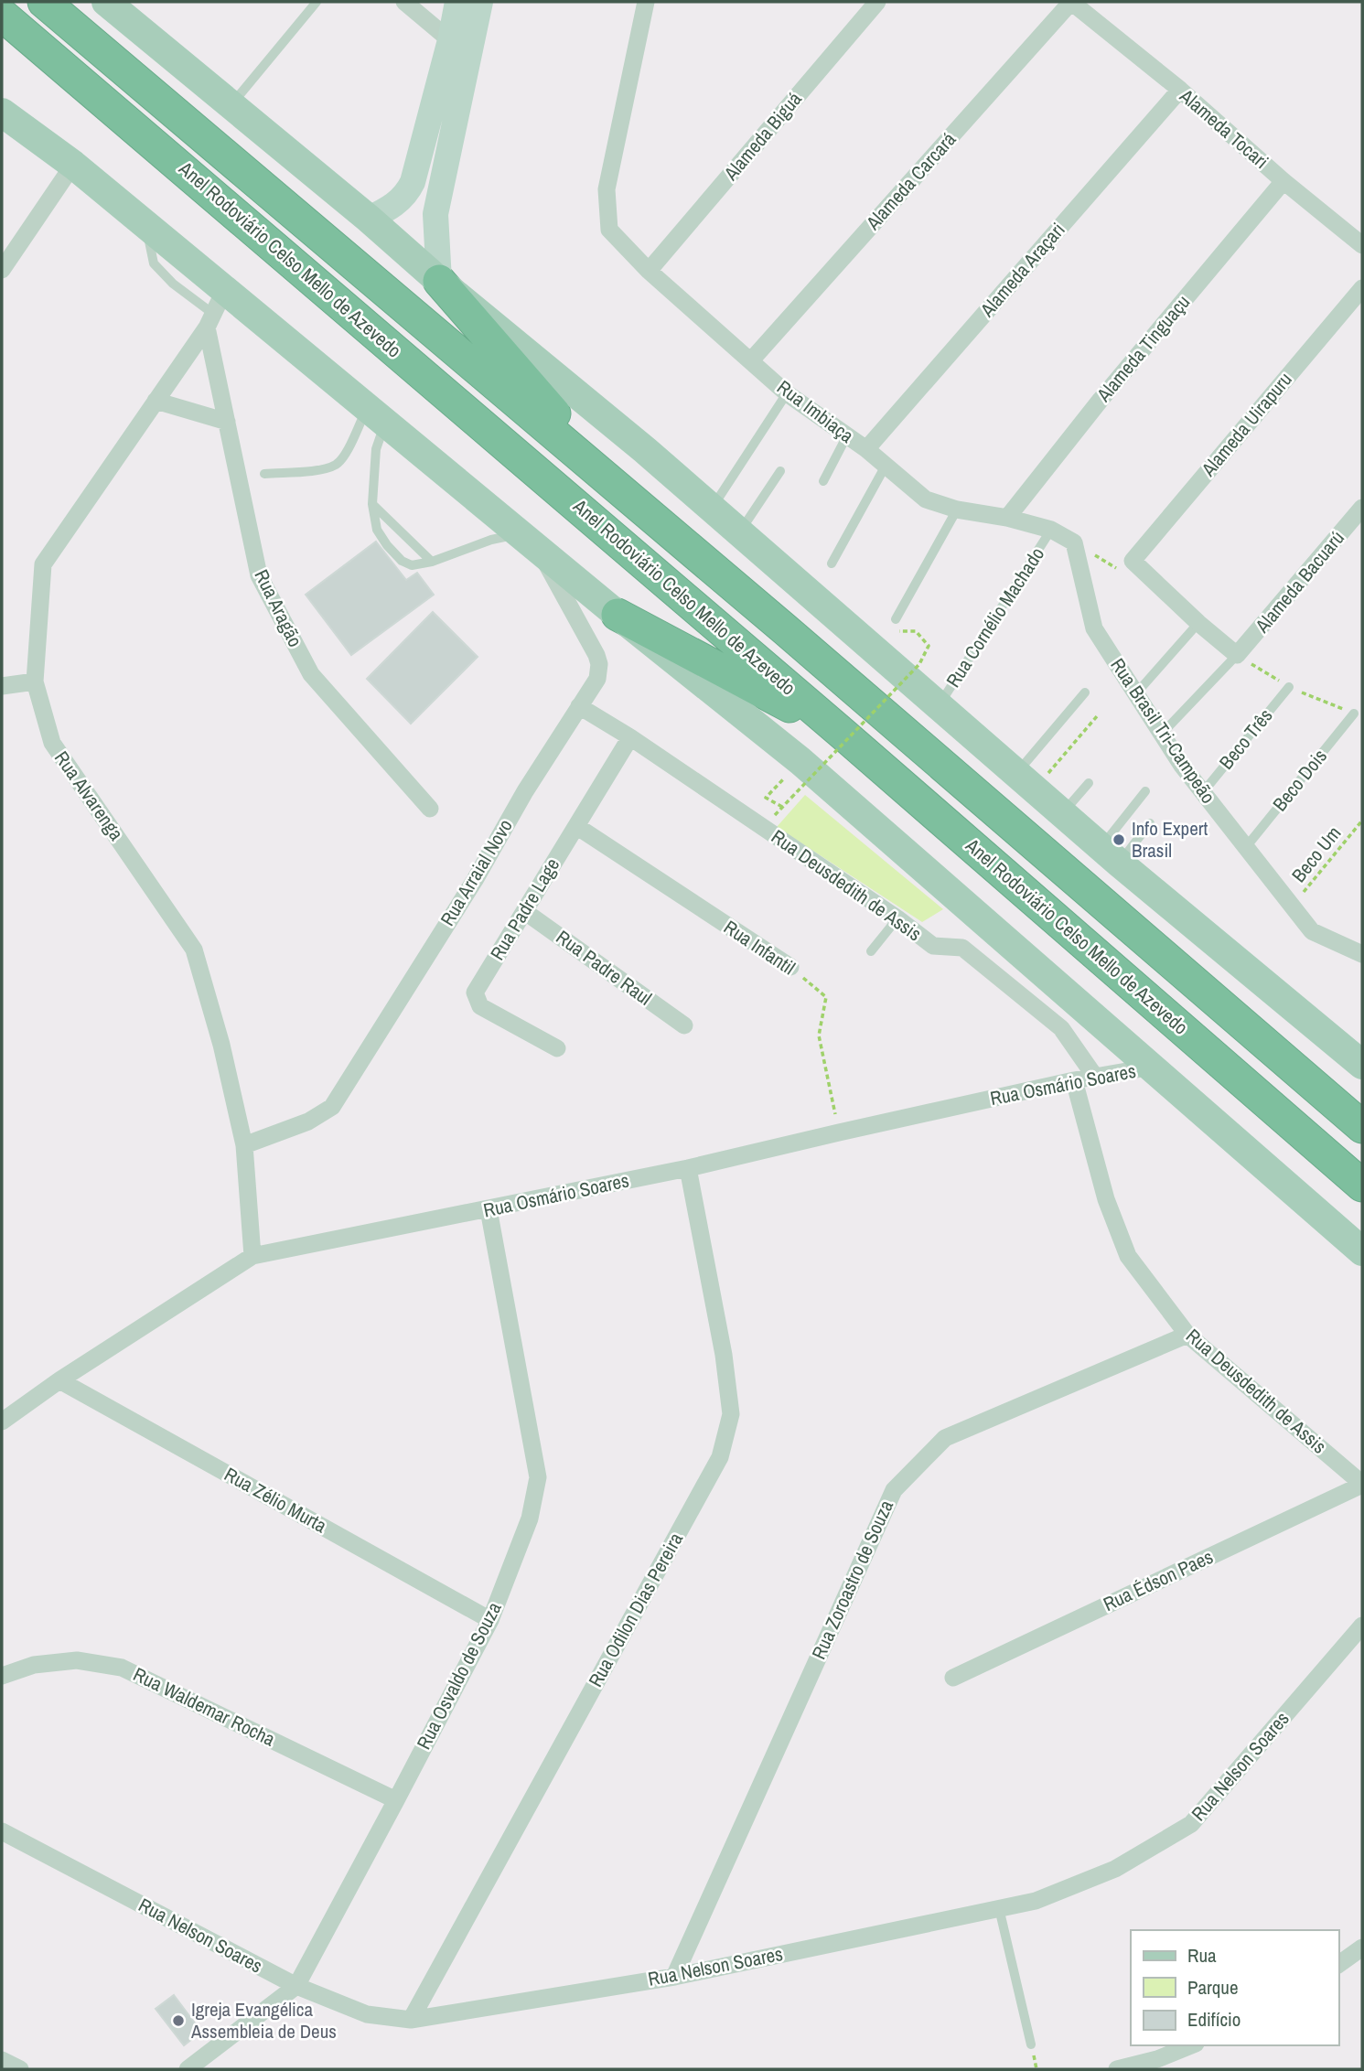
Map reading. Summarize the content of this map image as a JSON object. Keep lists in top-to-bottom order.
{
  "streets": {
    "highway": ["Anel Rodoviário Celso Mello de Azevedo"],
    "street": [
      "Alameda Tocari",
      "Alameda Biguá",
      "Alameda Carcará",
      "Alameda Araçari",
      "Alameda Tinguaçu",
      "Rua Imbiaça",
      "Alameda Uirapuru",
      "Alameda Bacuarú",
      "Rua Aragão",
      "Rua Brasil Tri-Campeão",
      "Rua Alvarenga",
      "Rua Arraial Novo",
      "Rua Deusdedith de Assis",
      "Rua Padre Lage",
      "Rua Infantil",
      "Rua Padre Raul",
      "Rua Osmário Soares",
      "Rua Zélio Murta",
      "Rua Zoroastro de Souza",
      "Rua Édson Paes",
      "Rua Odilon Dias Pereira",
      "Rua Osvaldo de Souza",
      "Rua Waldemar Rocha",
      "Rua Nelson Soares"
    ],
    "lane": ["Rua Cornélio Machado", "Beco Três", "Beco Dois"],
    "path": ["Beco Um"]
  },
  "crossings": [
    ["Alameda Tocari", "Alameda Carcará"],
    ["Alameda Tocari", "Alameda Araçari"],
    ["Alameda Tocari", "Alameda Tinguaçu"],
    ["Alameda Biguá", "Rua Imbiaça"],
    ["Alameda Carcará", "Rua Imbiaça"],
    ["Alameda Araçari", "Rua Imbiaça"],
    ["Alameda Tinguaçu", "Rua Imbiaça"],
    ["Rua Imbiaça", "Rua Cornélio Machado"],
    ["Rua Imbiaça", "Rua Brasil Tri-Campeão"],
    ["Rua Aragão", "Rua Alvarenga"],
    ["Rua Brasil Tri-Campeão", "Beco Três"],
    ["Rua Brasil Tri-Campeão", "Beco Dois"],
    ["Rua Brasil Tri-Campeão", "Beco Um"],
    ["Rua Alvarenga", "Rua Arraial Novo"],
    ["Rua Alvarenga", "Rua Osmário Soares"],
    ["Rua Arraial Novo", "Rua Deusdedith de Assis"],
    ["Rua Deusdedith de Assis", "Rua Padre Lage"],
    ["Rua Deusdedith de Assis", "Rua Osmário Soares"],
    ["Rua Deusdedith de Assis", "Rua Zoroastro de Souza"],
    ["Rua Deusdedith de Assis", "Rua Édson Paes"],
    ["Rua Padre Lage", "Rua Infantil"],
    ["Rua Padre Lage", "Rua Padre Raul"],
    ["Rua Infantil", "Rua Osmário Soares"],
    ["Rua Osmário Soares", "Rua Zélio Murta"],
    ["Rua Osmário Soares", "Rua Odilon Dias Pereira"],
    ["Rua Osmário Soares", "Rua Osvaldo de Souza"],
    ["Rua Zélio Murta", "Rua Osvaldo de Souza"],
    ["Rua Zoroastro de Souza", "Rua Nelson Soares"],
    ["Rua Odilon Dias Pereira", "Rua Nelson Soares"],
    ["Rua Osvaldo de Souza", "Rua Waldemar Rocha"],
    ["Rua Osvaldo de Souza", "Rua Nelson Soares"]
  ],
  "places": ["Info Expert Brasil", "Igreja Evangélica Assembleia de Deus"],
  "legend": ["Rua", "Parque", "Edifício"]
}
